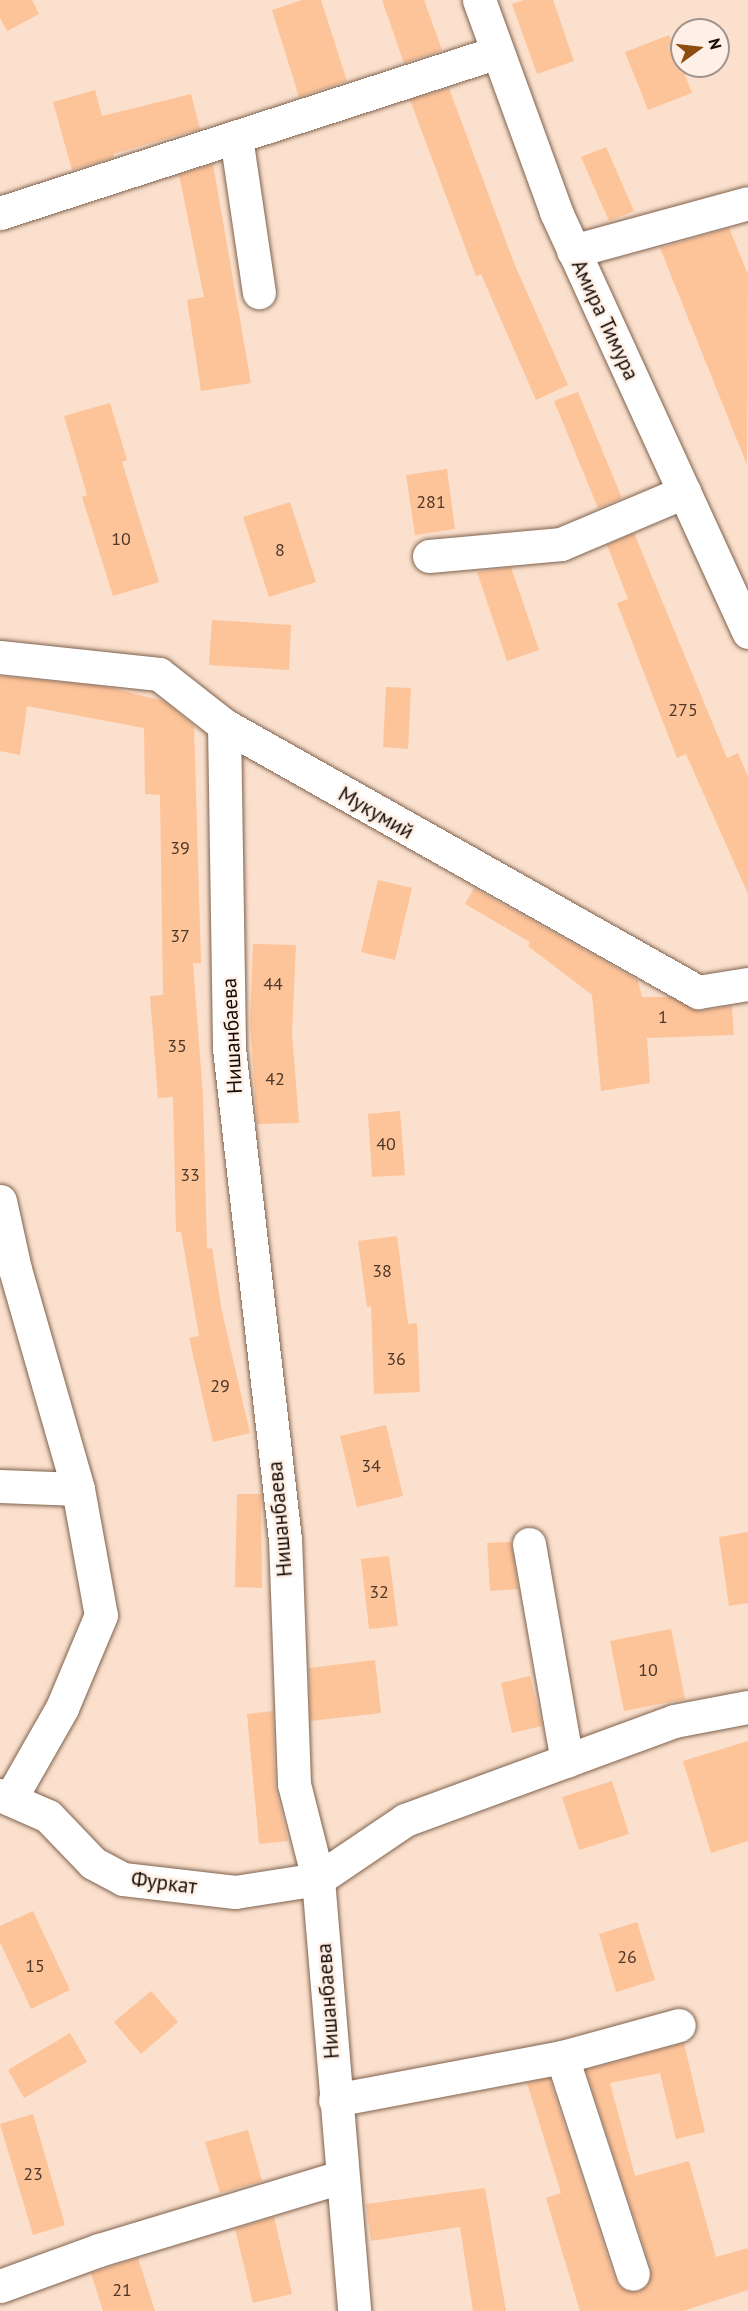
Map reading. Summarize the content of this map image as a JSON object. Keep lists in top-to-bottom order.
{
  "streets": {
    "street": [
      "Амира Тимура",
      "Мукумий",
      "Нишанбаева",
      "Фуркат"
    ]
  },
  "crossings": [
    ["Мукумий", "Нишанбаева"],
    ["Нишанбаева", "Фуркат"]
  ],
  "house_numbers": [
    "281",
    "10",
    "8",
    "275",
    "39",
    "37",
    "44",
    "1",
    "35",
    "42",
    "40",
    "33",
    "38",
    "36",
    "29",
    "34",
    "32",
    "10",
    "26",
    "15",
    "23",
    "21"
  ],
  "north": "right"
}
